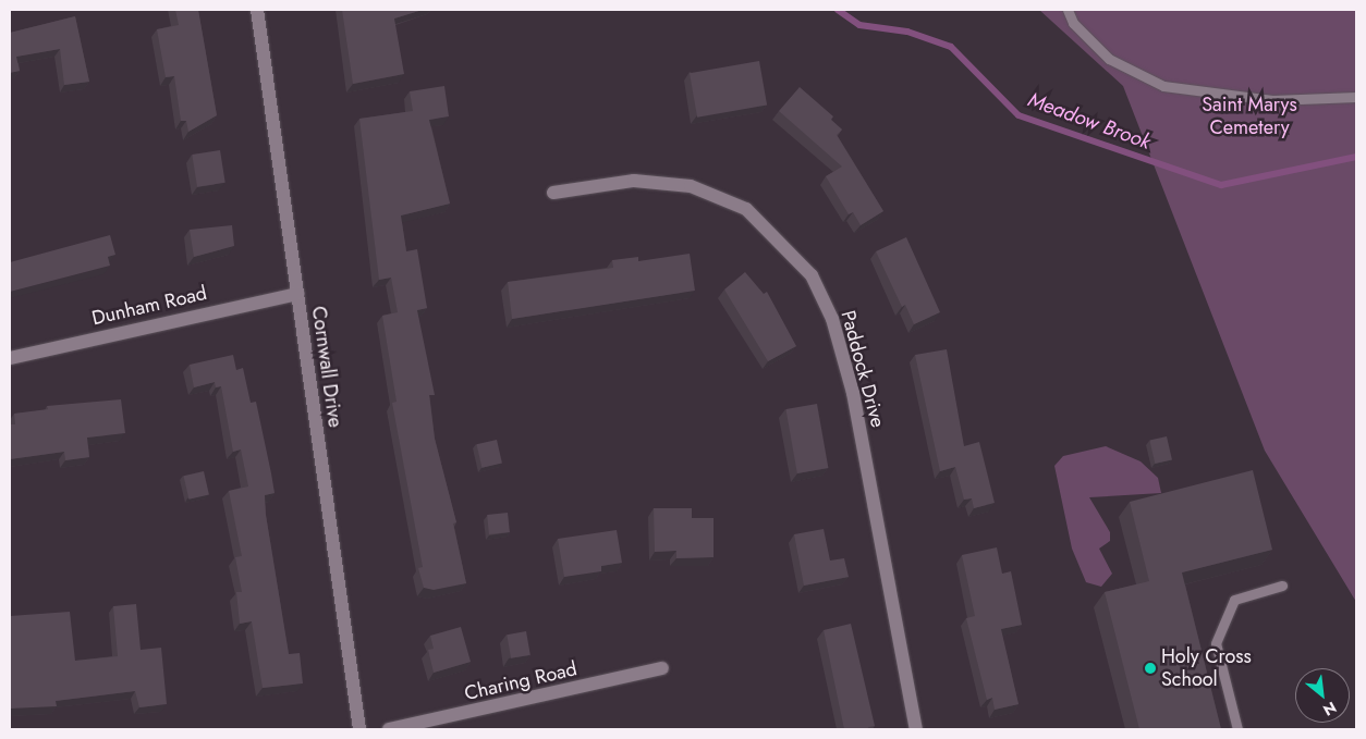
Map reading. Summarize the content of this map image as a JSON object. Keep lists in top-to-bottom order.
{
  "streets": {
    "street": [
      "Dunham Road",
      "Cornwall Drive",
      "Paddock Drive",
      "Charing Road"
    ]
  },
  "crossings": [
    ["Dunham Road", "Cornwall Drive"]
  ],
  "water": ["Meadow Brook"],
  "parks": ["Saint Marys Cemetery"],
  "places": ["Holy Cross School"],
  "north": "bottom right"
}
